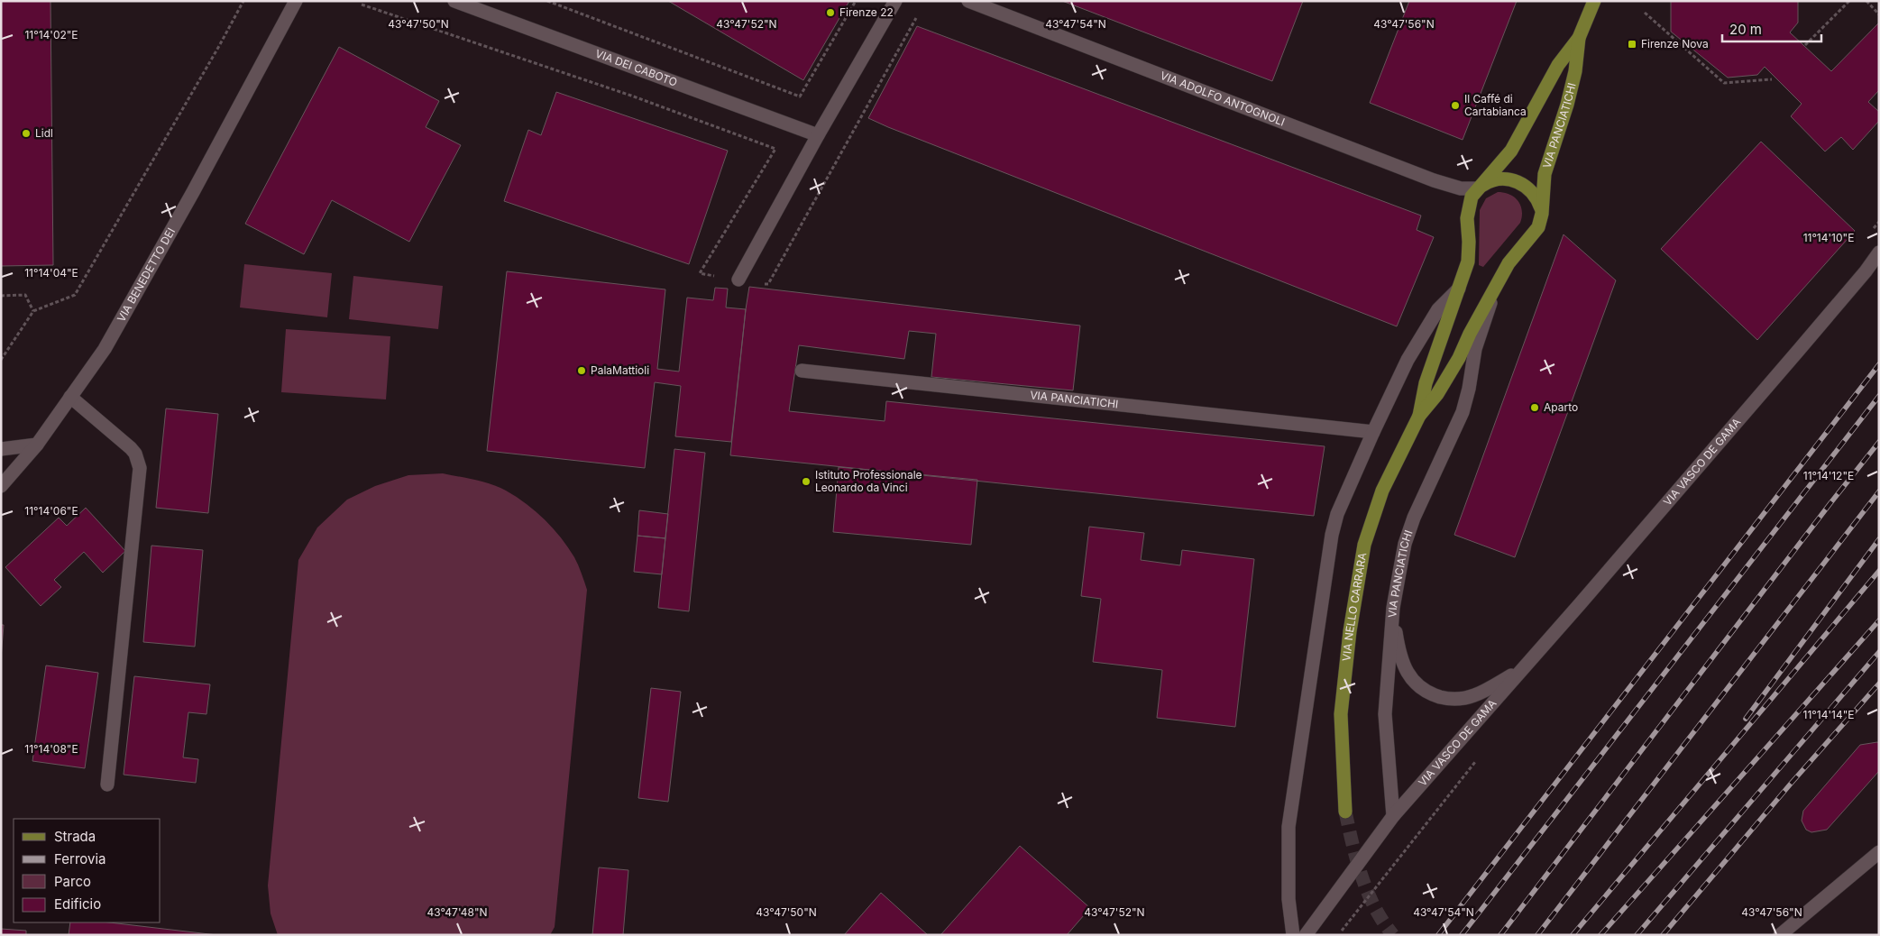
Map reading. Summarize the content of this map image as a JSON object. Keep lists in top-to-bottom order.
{
  "streets": {
    "main road": ["VIA PANCIATICHI", "VIA NELLO CARRARA"],
    "street": [
      "VIA DEI CABOTO",
      "VIA ADOLFO ANTOGNOLI",
      "VIA BENEDETTO DEI",
      "VIA VASCO DE GAMA"
    ]
  },
  "crossings": [
    ["VIA ADOLFO ANTOGNOLI", "VIA PANCIATICHI"],
    ["VIA PANCIATICHI", "VIA VASCO DE GAMA"],
    ["VIA PANCIATICHI", "VIA NELLO CARRARA"]
  ],
  "places": {
    "other": [
      "Firenze 22",
      "Il Caffé di Cartabianca",
      "Lidl",
      "PalaMattioli",
      "Aparto",
      "Istituto Professionale Leonardo da Vinci"
    ],
    "transit": ["Firenze Nova"]
  },
  "legend": [
    "Strada",
    "Ferrovia",
    "Parco",
    "Edificio"
  ],
  "scale_bar": "20 m",
  "coordinates": [
    "43°47'50\"N",
    "43°47'52\"N",
    "43°47'54\"N",
    "43°47'56\"N",
    "11°14'02\"E",
    "11°14'10\"E",
    "11°14'04\"E",
    "11°14'12\"E",
    "11°14'06\"E",
    "11°14'14\"E",
    "11°14'08\"E",
    "43°47'48\"N"
  ]
}
